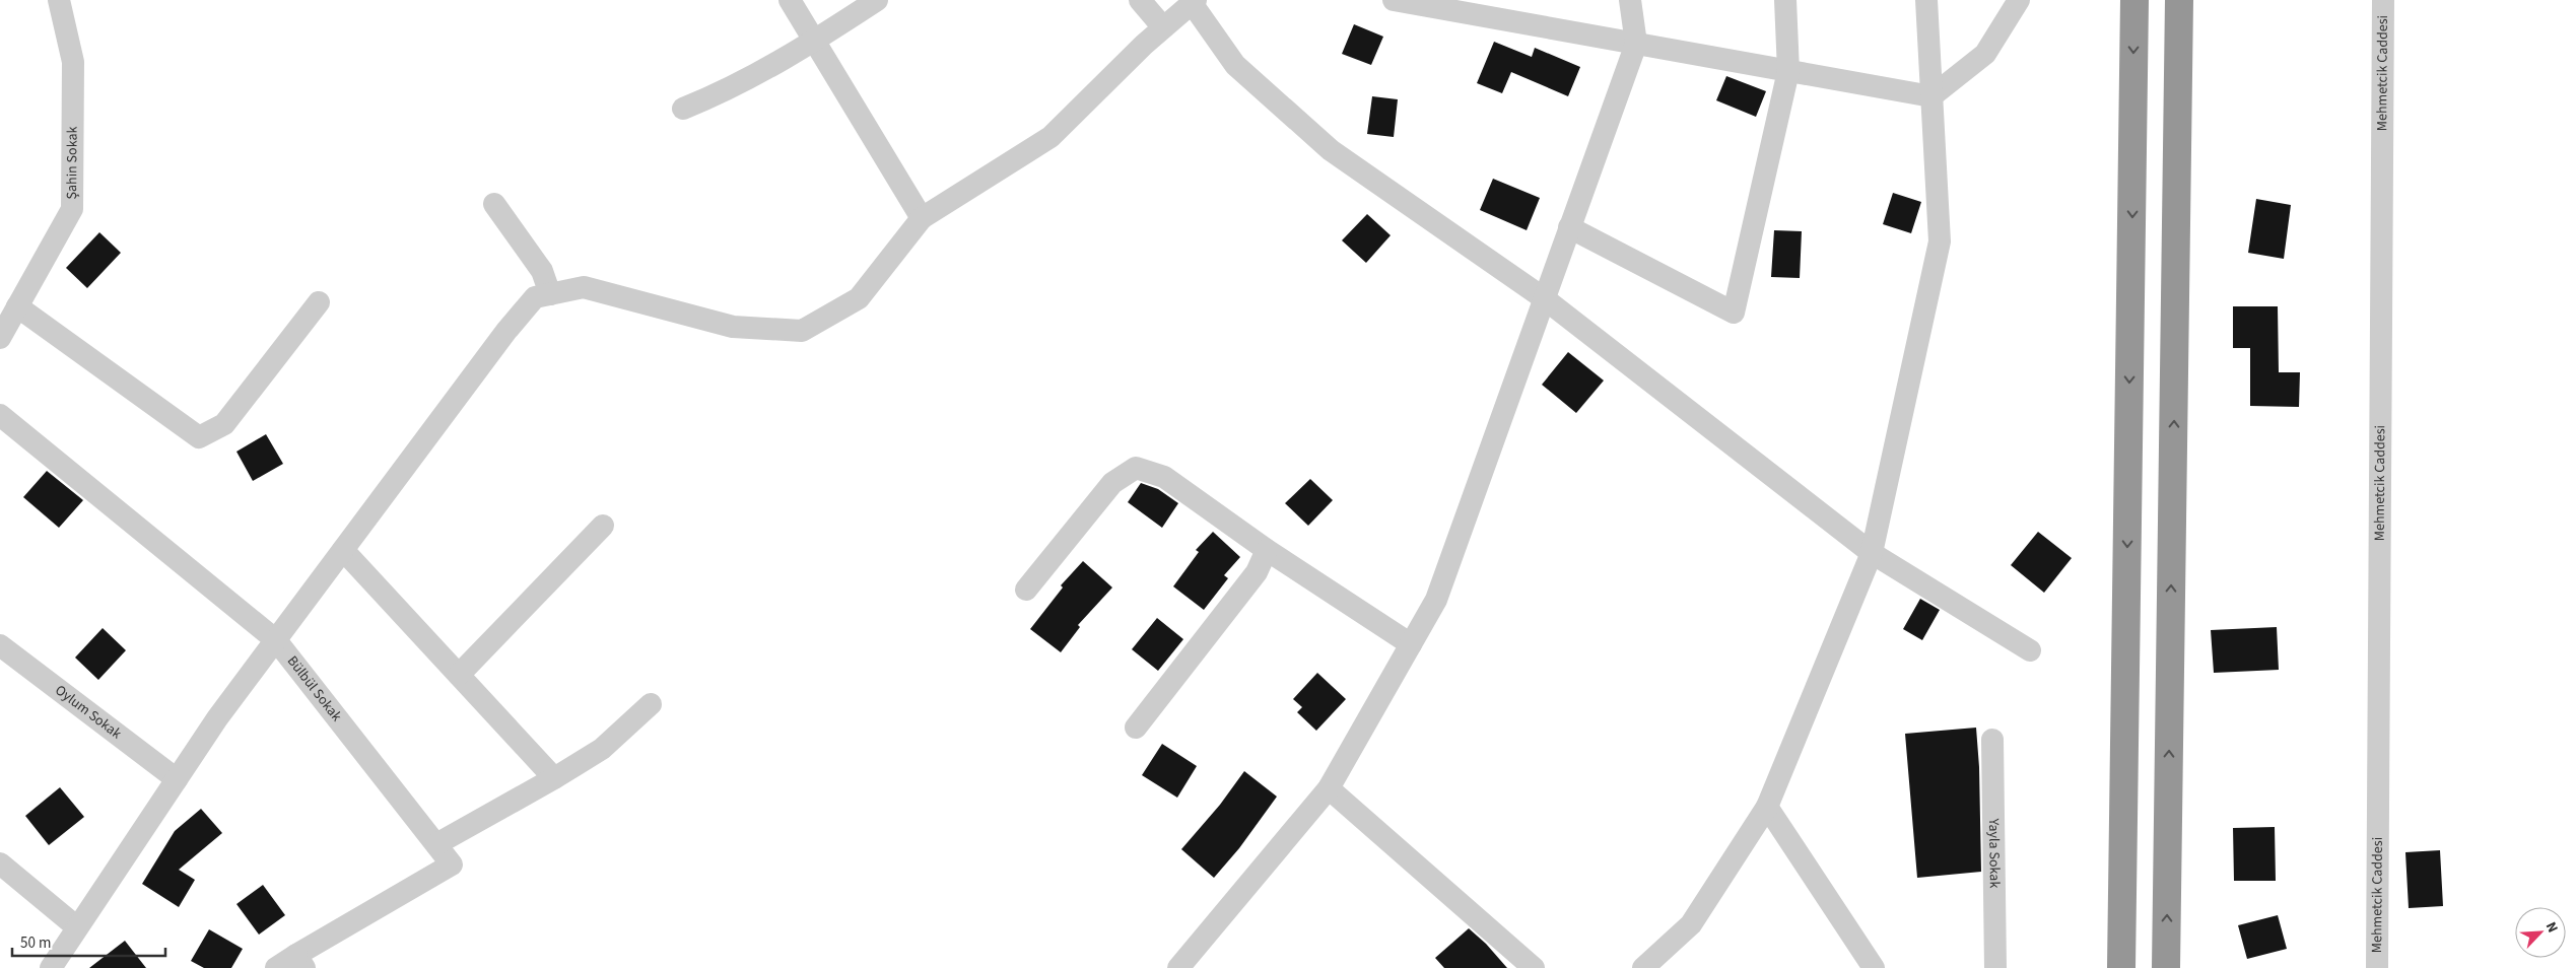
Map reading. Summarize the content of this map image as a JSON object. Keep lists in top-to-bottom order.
{
  "streets": {
    "street": [
      "Mehmetcik Caddesi",
      "Şahin Sokak",
      "Bülbül Sokak",
      "Oylum Sokak",
      "Yayla Sokak"
    ]
  },
  "scale_bar": "50 m",
  "north": "top right"
}
